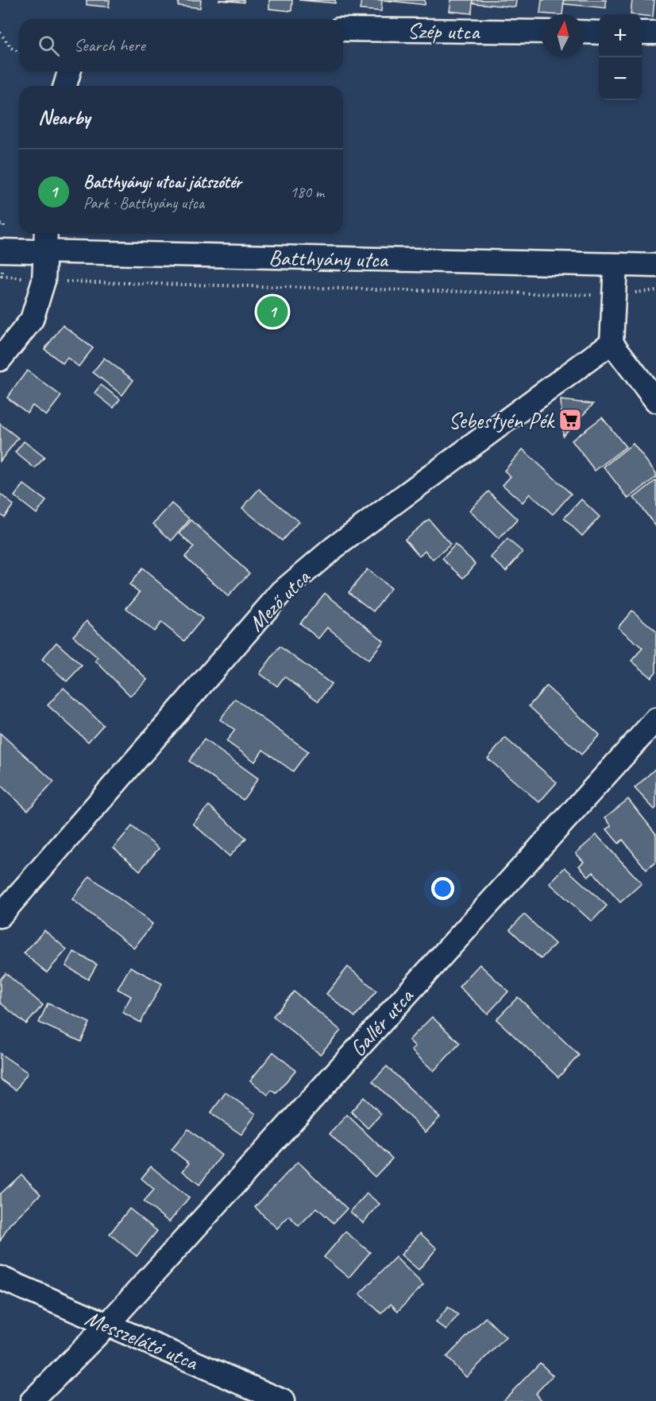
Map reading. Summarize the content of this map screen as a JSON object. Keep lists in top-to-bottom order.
{
  "streets": {
    "street": [
      "Szép utca",
      "Batthyány utca",
      "Mező utca",
      "Gallér utca",
      "Messzelátó utca"
    ]
  },
  "crossings": [
    ["Gallér utca", "Messzelátó utca"]
  ],
  "places": {
    "supermarket": ["Sebestyén Pék"]
  },
  "north": "top",
  "page": {
    "map_buttons": ["+", "−"],
    "search": "Search here",
    "heading": "Nearby",
    "list": [
      {
        "mark": "1",
        "name": "Batthyányi utcai játszótér",
        "note": "Park · Batthyány utca",
        "value": "180 m"
      }
    ],
    "pins": "1"
  }
}
